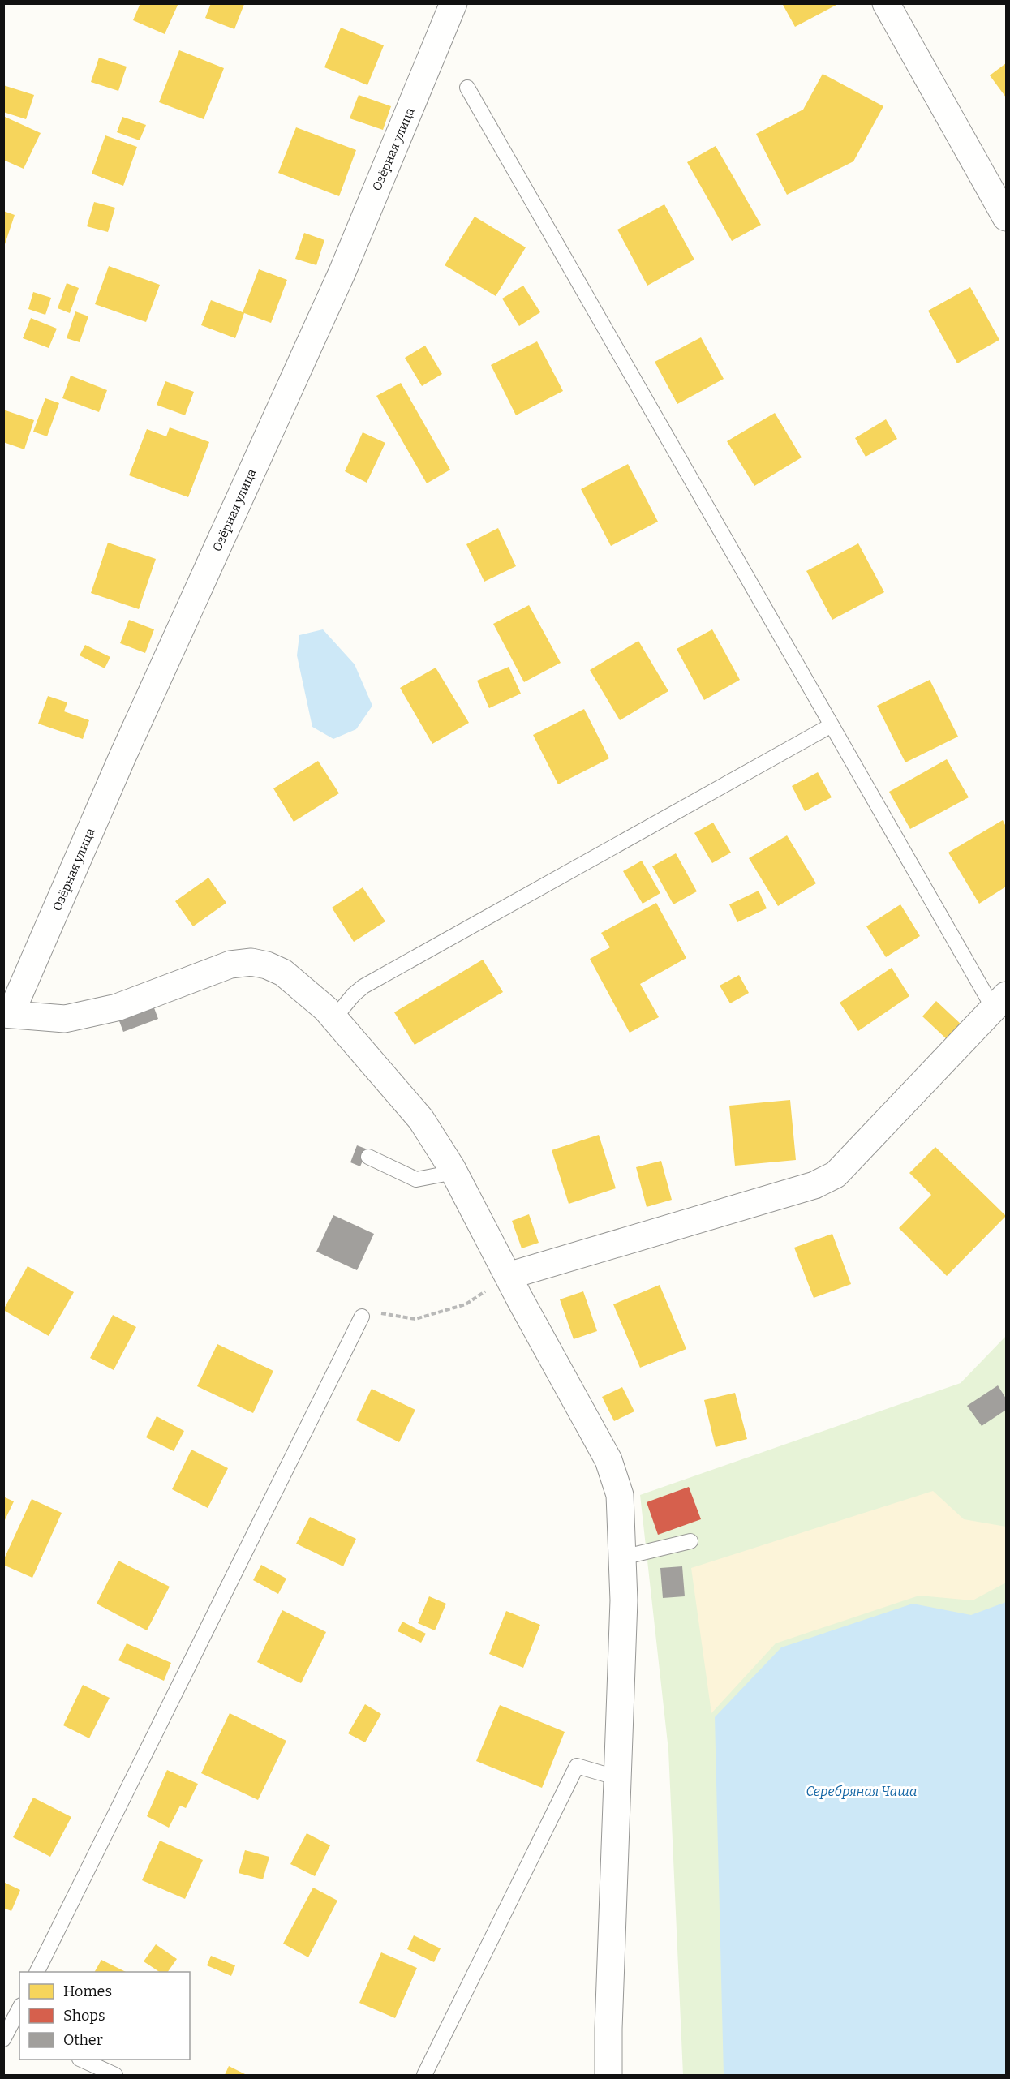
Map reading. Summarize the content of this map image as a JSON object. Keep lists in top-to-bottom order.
{
  "streets": {
    "street": ["Озёрная улица"]
  },
  "water": ["Серебряная Чаша"],
  "legend": ["Homes", "Shops", "Other"]
}
